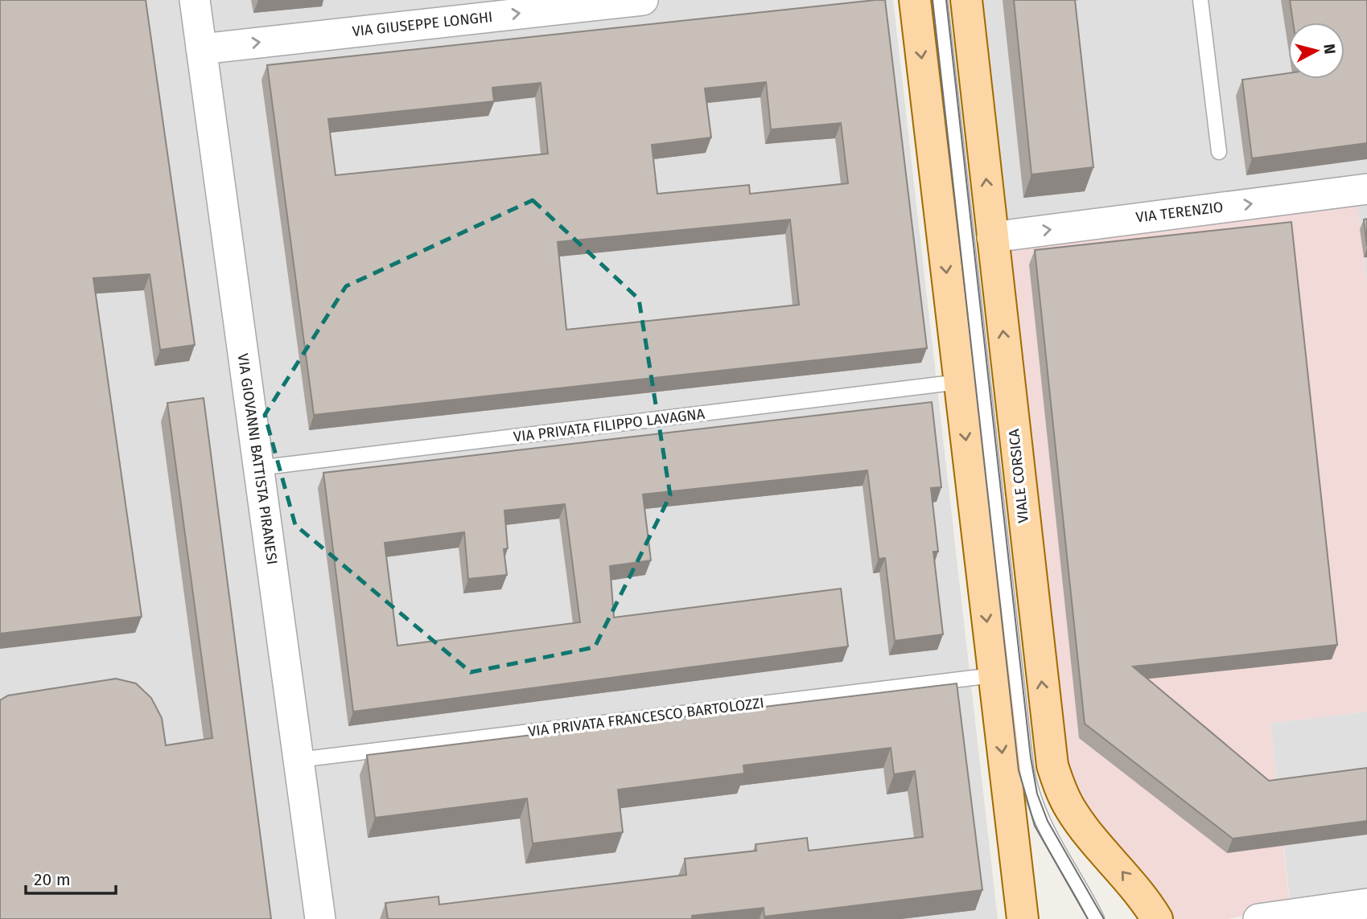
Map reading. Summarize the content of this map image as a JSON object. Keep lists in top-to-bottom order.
{
  "streets": {
    "main road": ["VIALE CORSICA"],
    "street": ["VIA GIUSEPPE LONGHI", "VIA TERENZIO", "VIA GIOVANNI BATTISTA PIRANESI"],
    "lane": ["VIA PRIVATA FILIPPO LAVAGNA", "VIA PRIVATA FRANCESCO BARTOLOZZI"]
  },
  "crossings": [
    ["VIA GIUSEPPE LONGHI", "VIA GIOVANNI BATTISTA PIRANESI"],
    ["VIA TERENZIO", "VIALE CORSICA"],
    ["VIA PRIVATA FILIPPO LAVAGNA", "VIA GIOVANNI BATTISTA PIRANESI"],
    ["VIA GIOVANNI BATTISTA PIRANESI", "VIA PRIVATA FRANCESCO BARTOLOZZI"]
  ],
  "one_way": ["VIA GIUSEPPE LONGHI", "VIA TERENZIO"],
  "scale_bar": "20 m",
  "north": "right"
}
